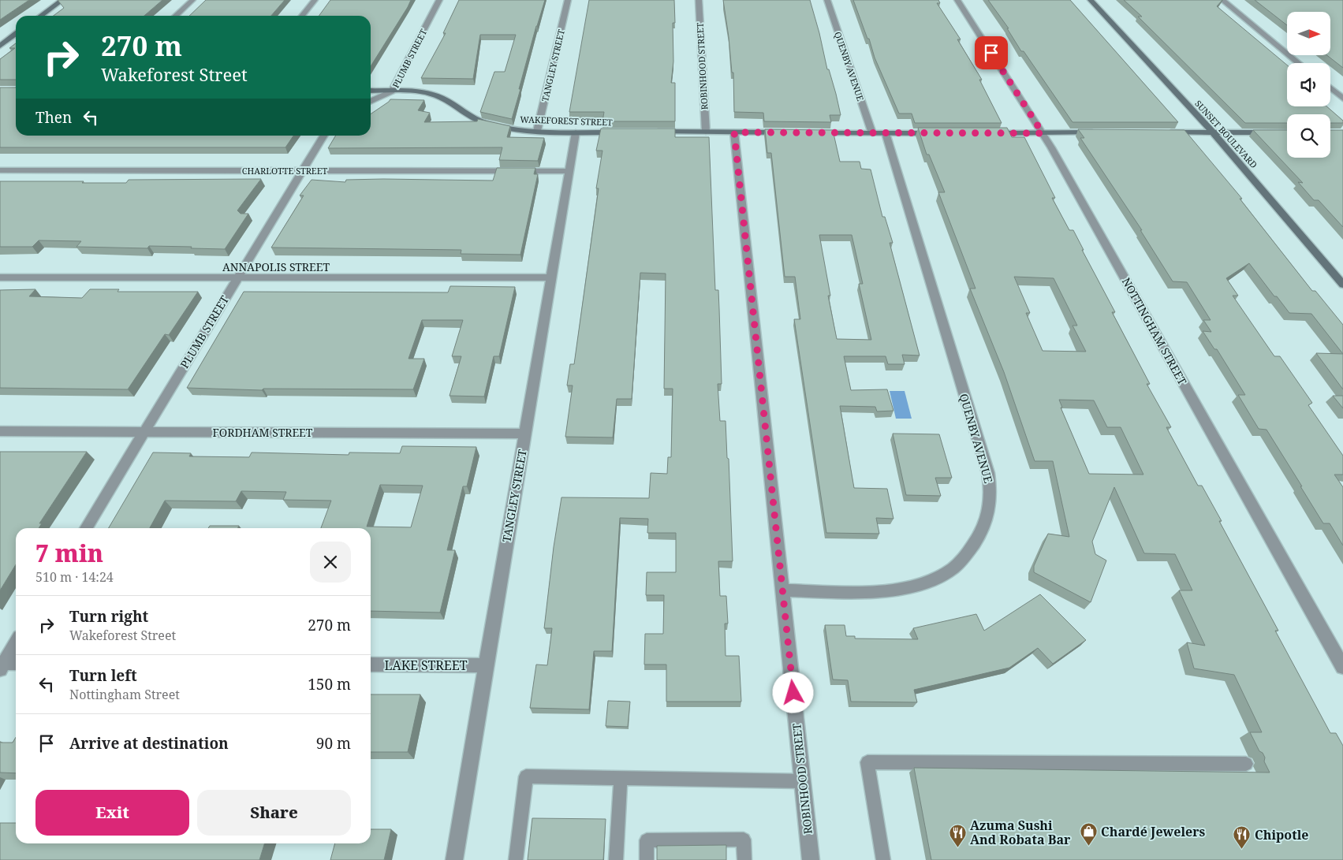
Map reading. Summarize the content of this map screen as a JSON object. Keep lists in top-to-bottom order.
{
  "streets": {
    "street": [
      "PLUMB STREET",
      "TANGLEY STREET",
      "ROBINHOOD STREET",
      "QUENBY AVENUE",
      "WAKEFOREST STREET",
      "SUNSET BOULEVARD",
      "CHARLOTTE STREET",
      "ANNAPOLIS STREET",
      "NOTTINGHAM STREET",
      "FORDHAM STREET",
      "LAKE STREET"
    ]
  },
  "crossings": [
    ["PLUMB STREET", "WAKEFOREST STREET"],
    ["PLUMB STREET", "CHARLOTTE STREET"],
    ["PLUMB STREET", "ANNAPOLIS STREET"],
    ["PLUMB STREET", "FORDHAM STREET"],
    ["TANGLEY STREET", "WAKEFOREST STREET"],
    ["TANGLEY STREET", "CHARLOTTE STREET"],
    ["TANGLEY STREET", "ANNAPOLIS STREET"],
    ["TANGLEY STREET", "FORDHAM STREET"],
    ["TANGLEY STREET", "LAKE STREET"],
    ["ROBINHOOD STREET", "QUENBY AVENUE"]
  ],
  "places": {
    "shop": ["Chardé Jewelers"],
    "restaurant": ["Azuma Sushi And Robata Bar", "Chipotle"]
  },
  "north": "right",
  "page": {
    "turn": ["270 m", "Wakeforest Street"],
    "then": "Then",
    "heading": ["7 min", "510 m · 14:24"],
    "list": [
      {
        "name": "Turn right",
        "note": "Wakeforest Street",
        "value": "270 m"
      },
      {
        "name": "Turn left",
        "note": "Nottingham Street",
        "value": "150 m"
      },
      {
        "name": "Arrive at destination",
        "value": "90 m"
      }
    ],
    "buttons": ["Exit", "Share"]
  }
}
